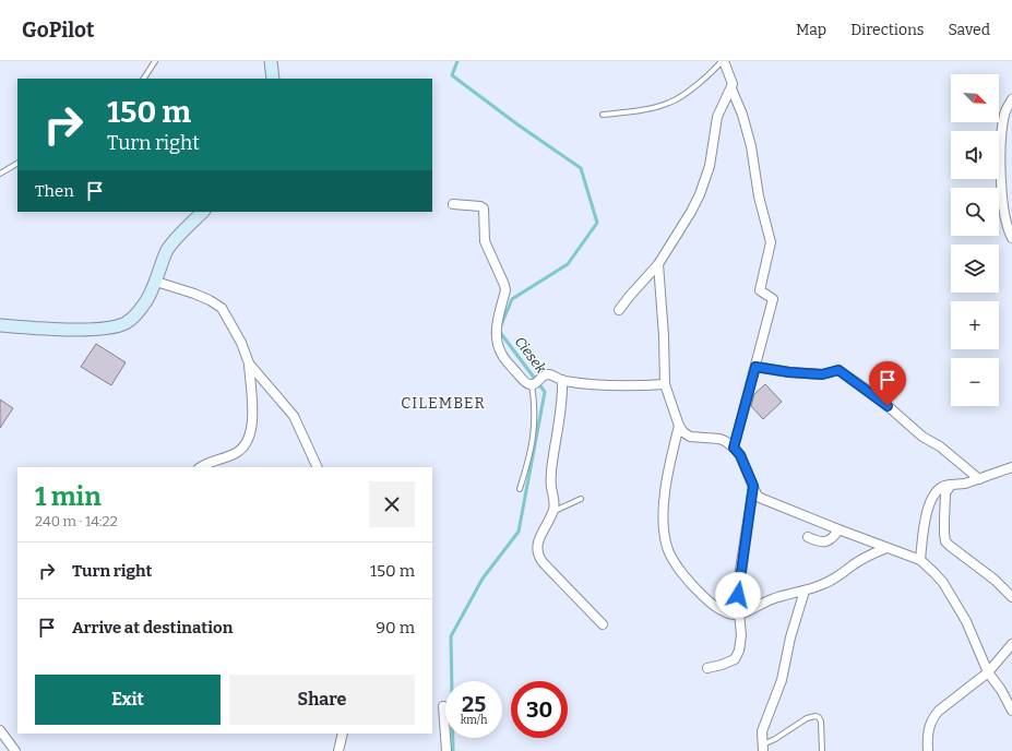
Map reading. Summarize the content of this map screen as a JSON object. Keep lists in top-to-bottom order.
{
  "districts": ["CILEMBER"],
  "water": ["Ciesek"],
  "north": "bottom right",
  "page": {
    "header": "GoPilot",
    "nav": ["Map", "Directions", "Saved"],
    "map_buttons": ["+", "−"],
    "turn": ["150 m", "Turn right"],
    "then": "Then",
    "heading": ["1 min", "240 m · 14:22"],
    "list": [
      {
        "name": "Turn right",
        "value": "150 m"
      },
      {
        "name": "Arrive at destination",
        "value": "90 m"
      }
    ],
    "buttons": ["Exit", "Share"],
    "speed": "25 km/h",
    "limit": "30"
  }
}
